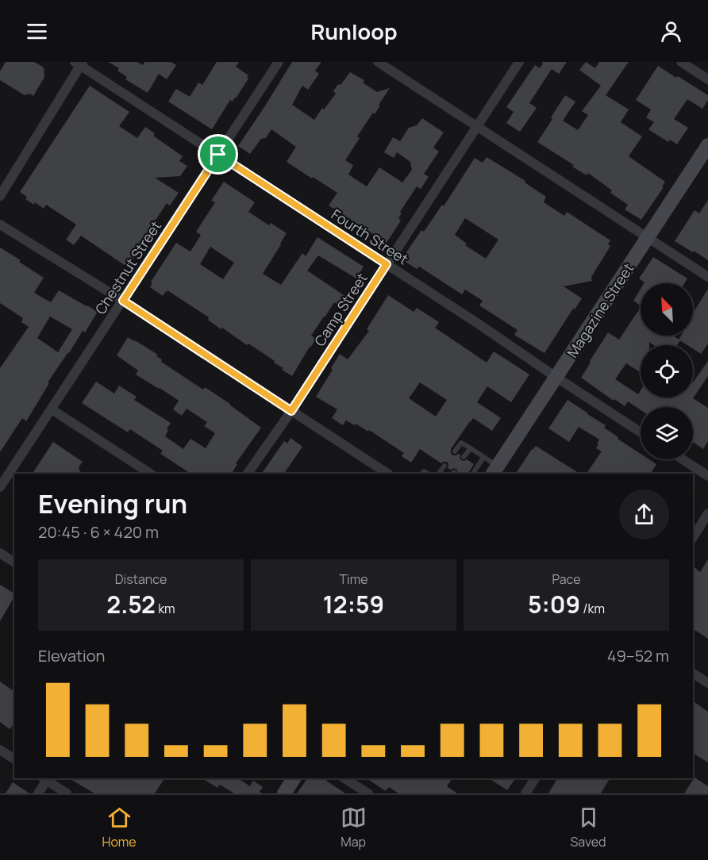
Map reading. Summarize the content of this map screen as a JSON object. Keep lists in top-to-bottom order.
{
  "streets": {
    "street": [
      "Fourth Street",
      "Chestnut Street",
      "Camp Street",
      "Magazine Street"
    ]
  },
  "crossings": [
    ["Fourth Street", "Chestnut Street"],
    ["Fourth Street", "Camp Street"],
    ["Fourth Street", "Magazine Street"]
  ],
  "north": "top left",
  "page": {
    "header": "Runloop",
    "heading": ["Evening run", "20:45 · 6 × 420 m"],
    "stats": [
      ["Distance", "2.52 km"],
      ["Time", "12:59"],
      ["Pace", "5:09 /km"]
    ],
    "chart": ["Elevation", "49–52 m"],
    "tabs": ["Home", "Map", "Saved"]
  }
}
